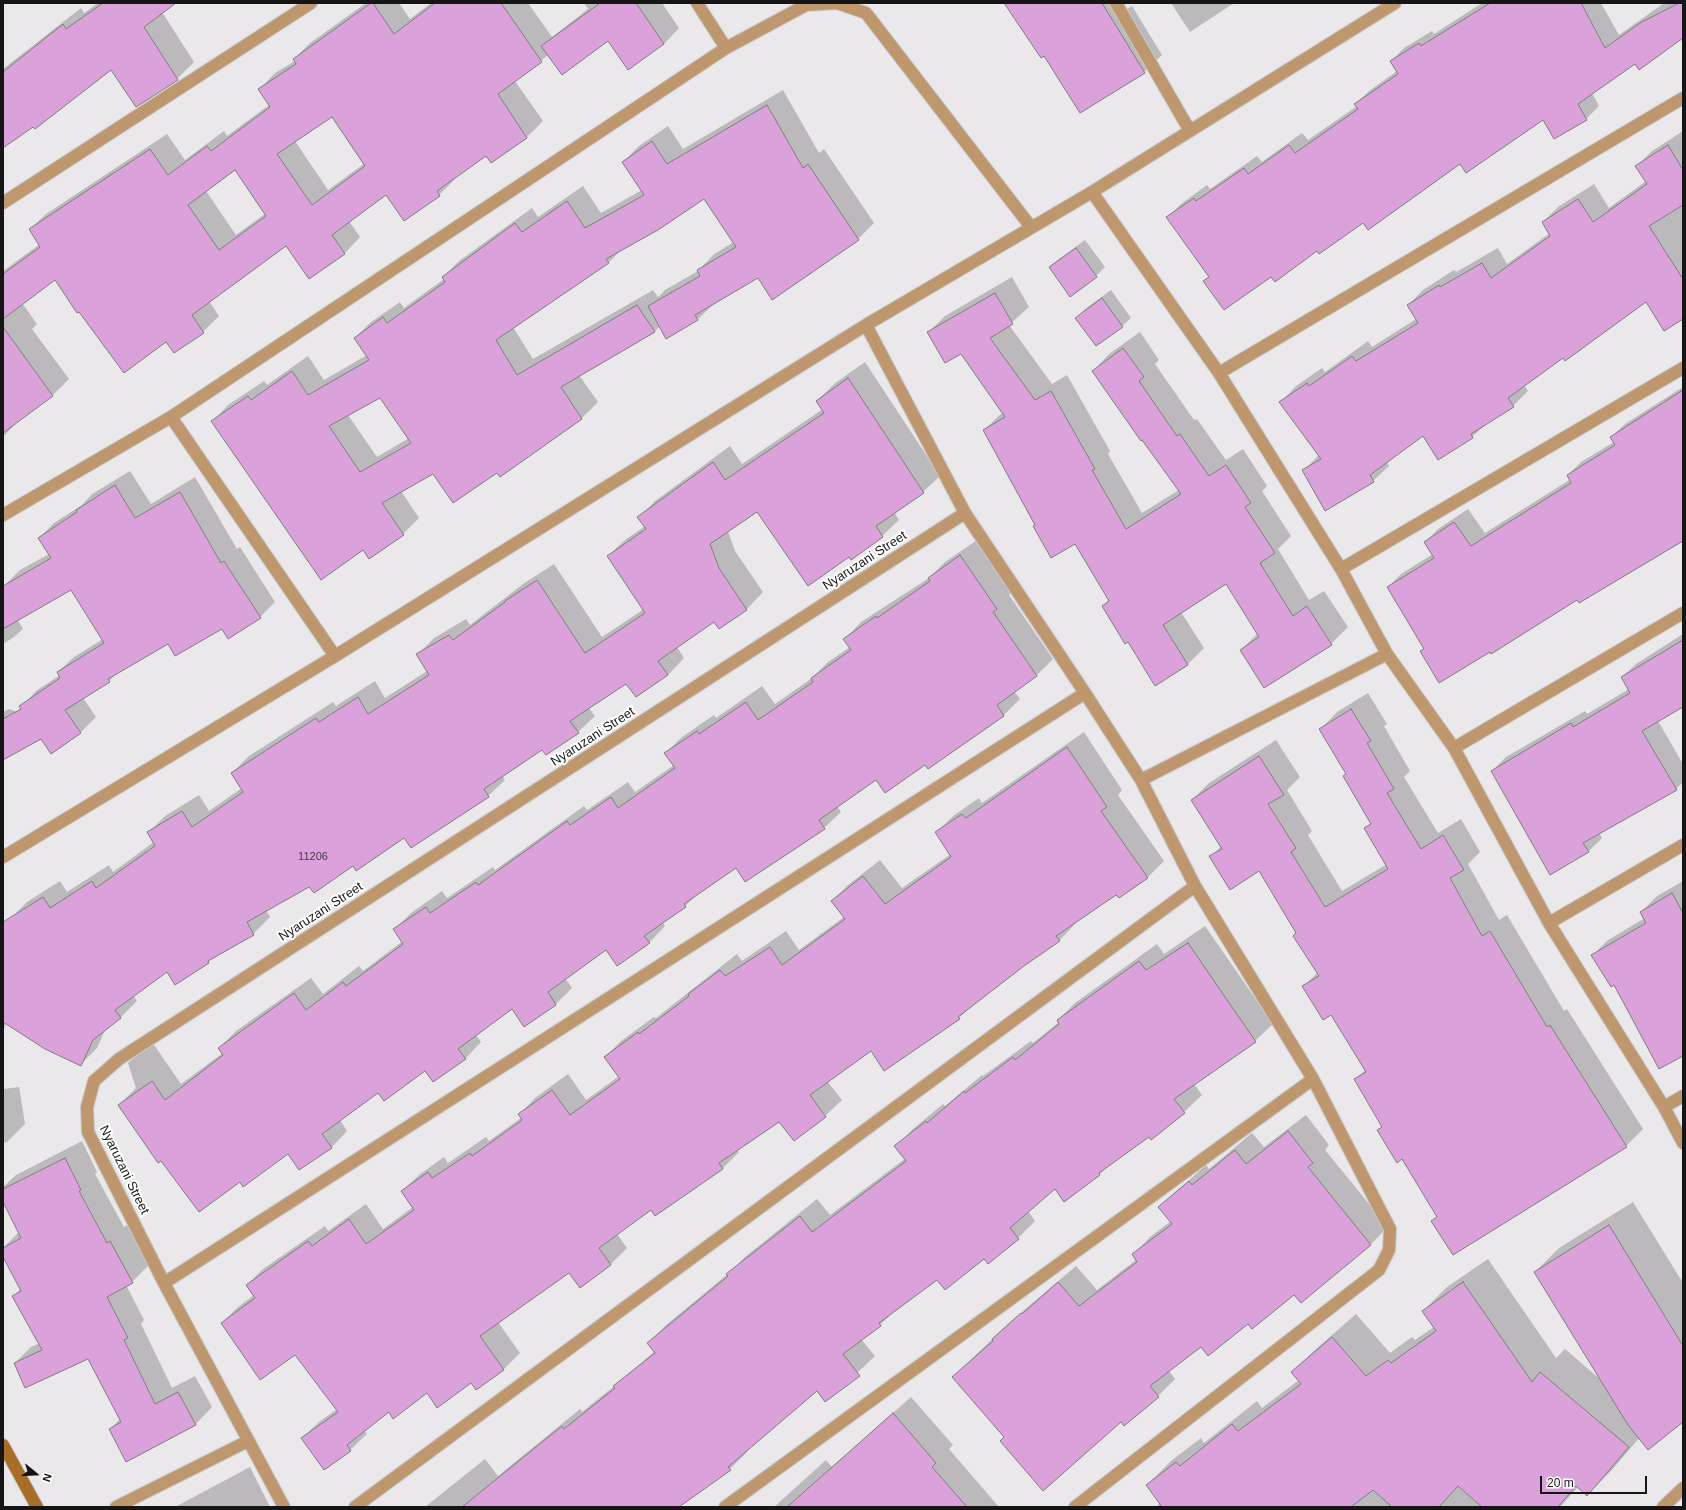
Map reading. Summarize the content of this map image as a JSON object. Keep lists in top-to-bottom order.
{
  "streets": {
    "street": ["Nyaruzani Street"]
  },
  "house_numbers": ["11206"],
  "scale_bar": "20 m",
  "north": "right"
}
